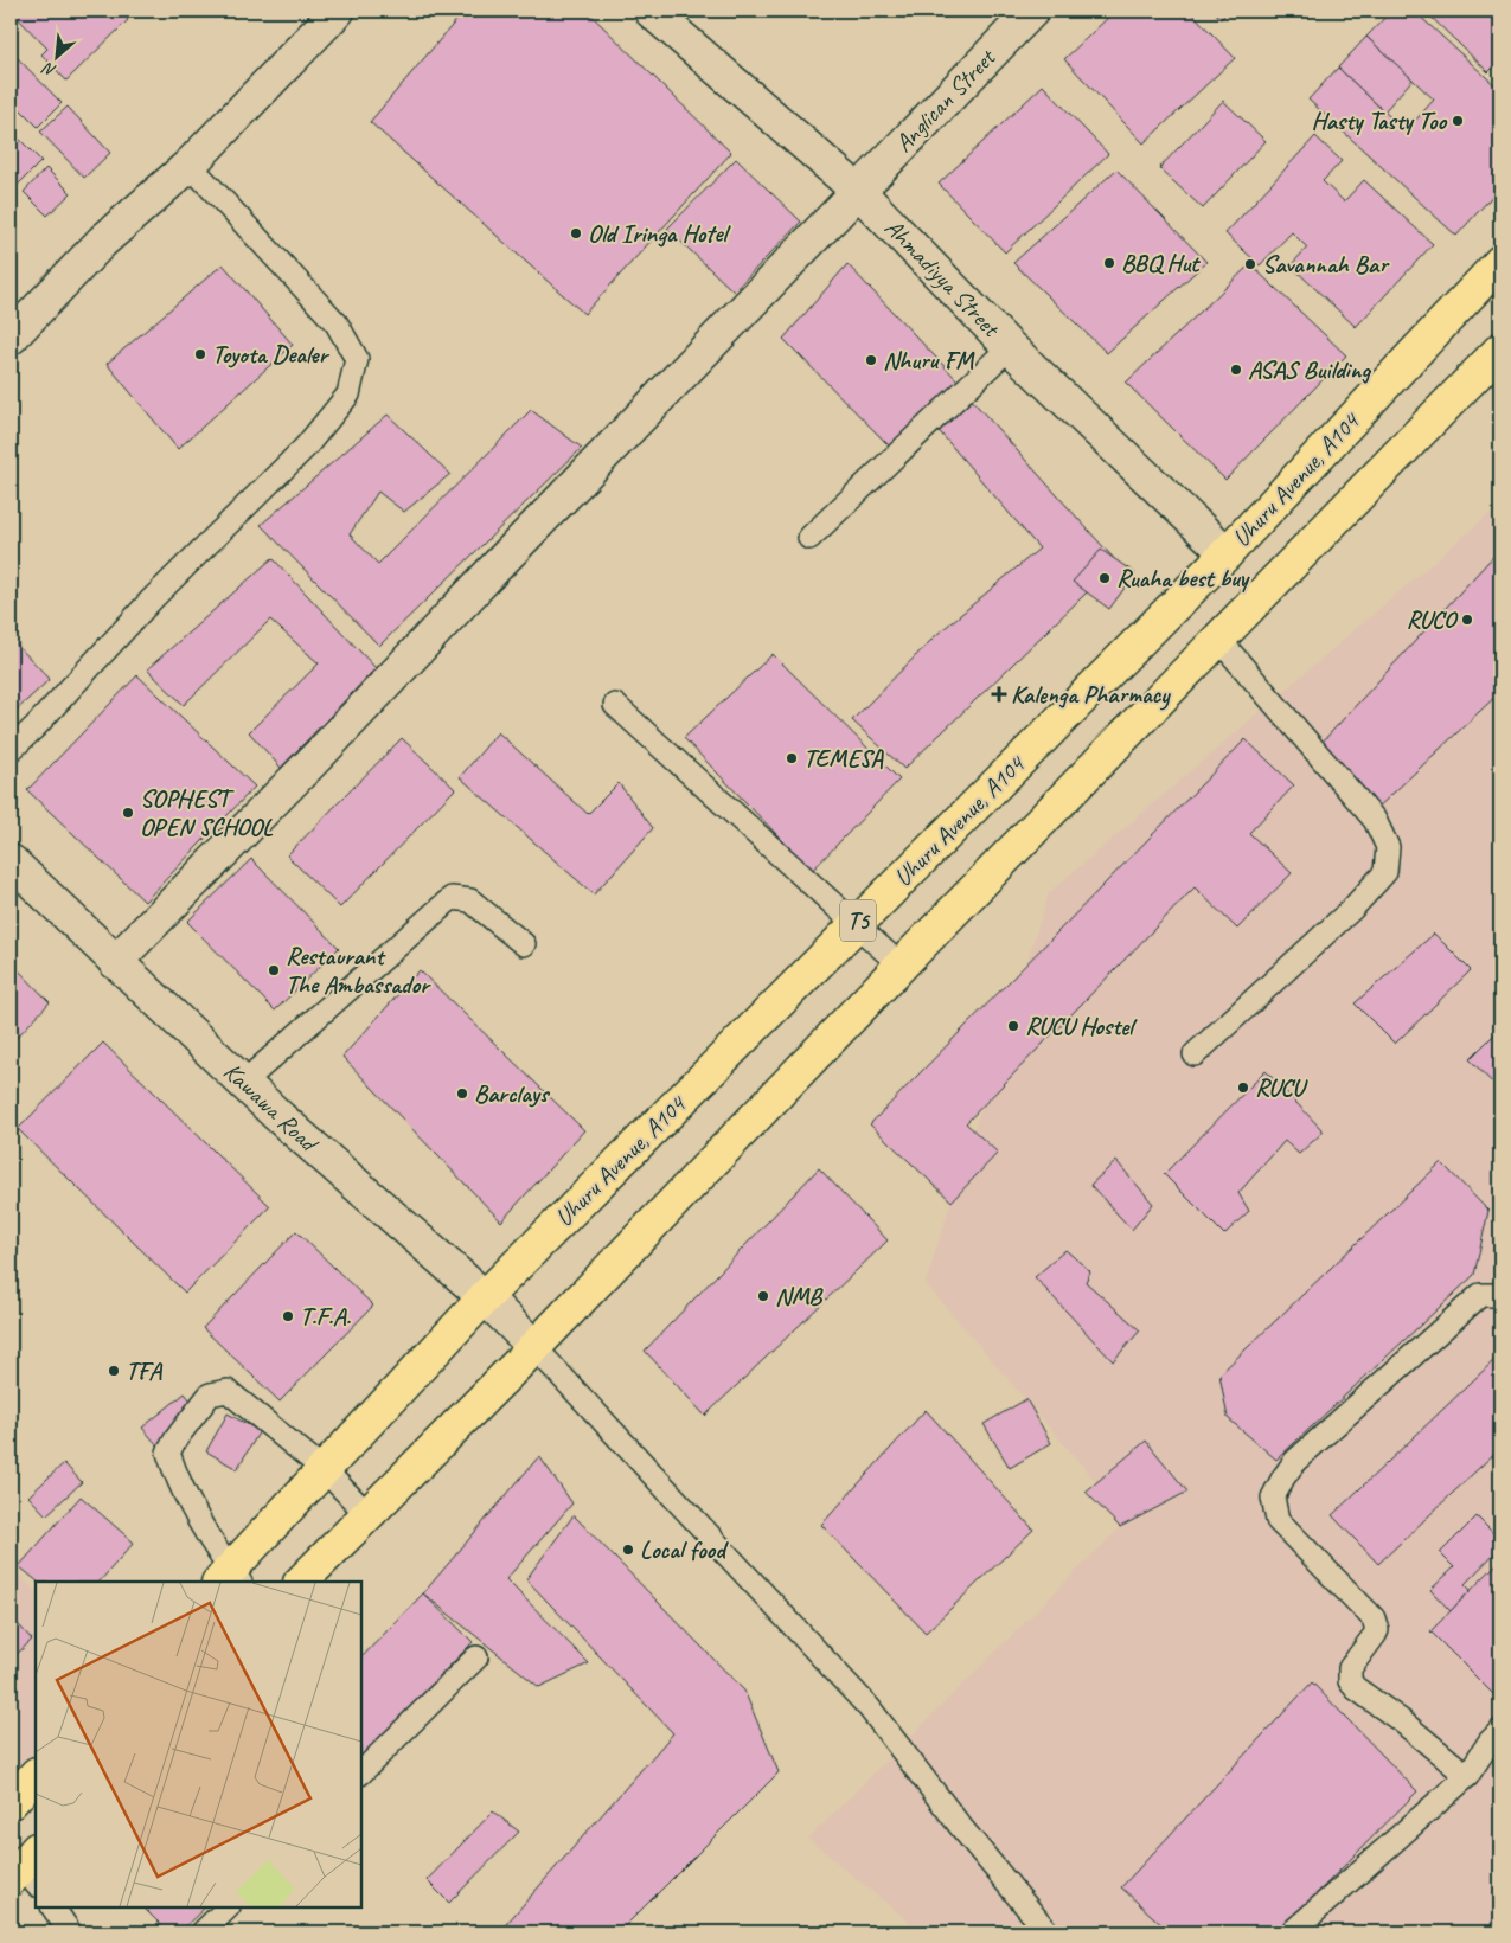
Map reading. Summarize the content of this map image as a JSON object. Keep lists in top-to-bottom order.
{
  "streets": {
    "highway": ["Uhuru Avenue, A104", "T5"],
    "street": ["Anglican Street", "Ahmadiyya Street", "Kawawa Road"]
  },
  "crossings": [
    ["Anglican Street", "Ahmadiyya Street"],
    ["Anglican Street", "Kawawa Road"],
    ["Ahmadiyya Street", "Uhuru Avenue, A104"],
    ["Uhuru Avenue, A104", "Kawawa Road"],
    ["T5", "Kawawa Road"]
  ],
  "places": {
    "other": [
      "Hasty Tasty Too",
      "Old Iringa Hotel",
      "BBQ Hut",
      "Savannah Bar",
      "Toyota Dealer",
      "Nhuru FM",
      "ASAS Building",
      "Ruaha best buy",
      "RUCO",
      "TEMESA",
      "SOPHEST OPEN SCHOOL",
      "Restaurant The Ambassador",
      "RUCU Hostel",
      "RUCU",
      "Barclays",
      "NMB",
      "T.F.A.",
      "TFA",
      "Local food"
    ],
    "health": ["Kalenga Pharmacy"]
  },
  "north": "bottom left"
}
